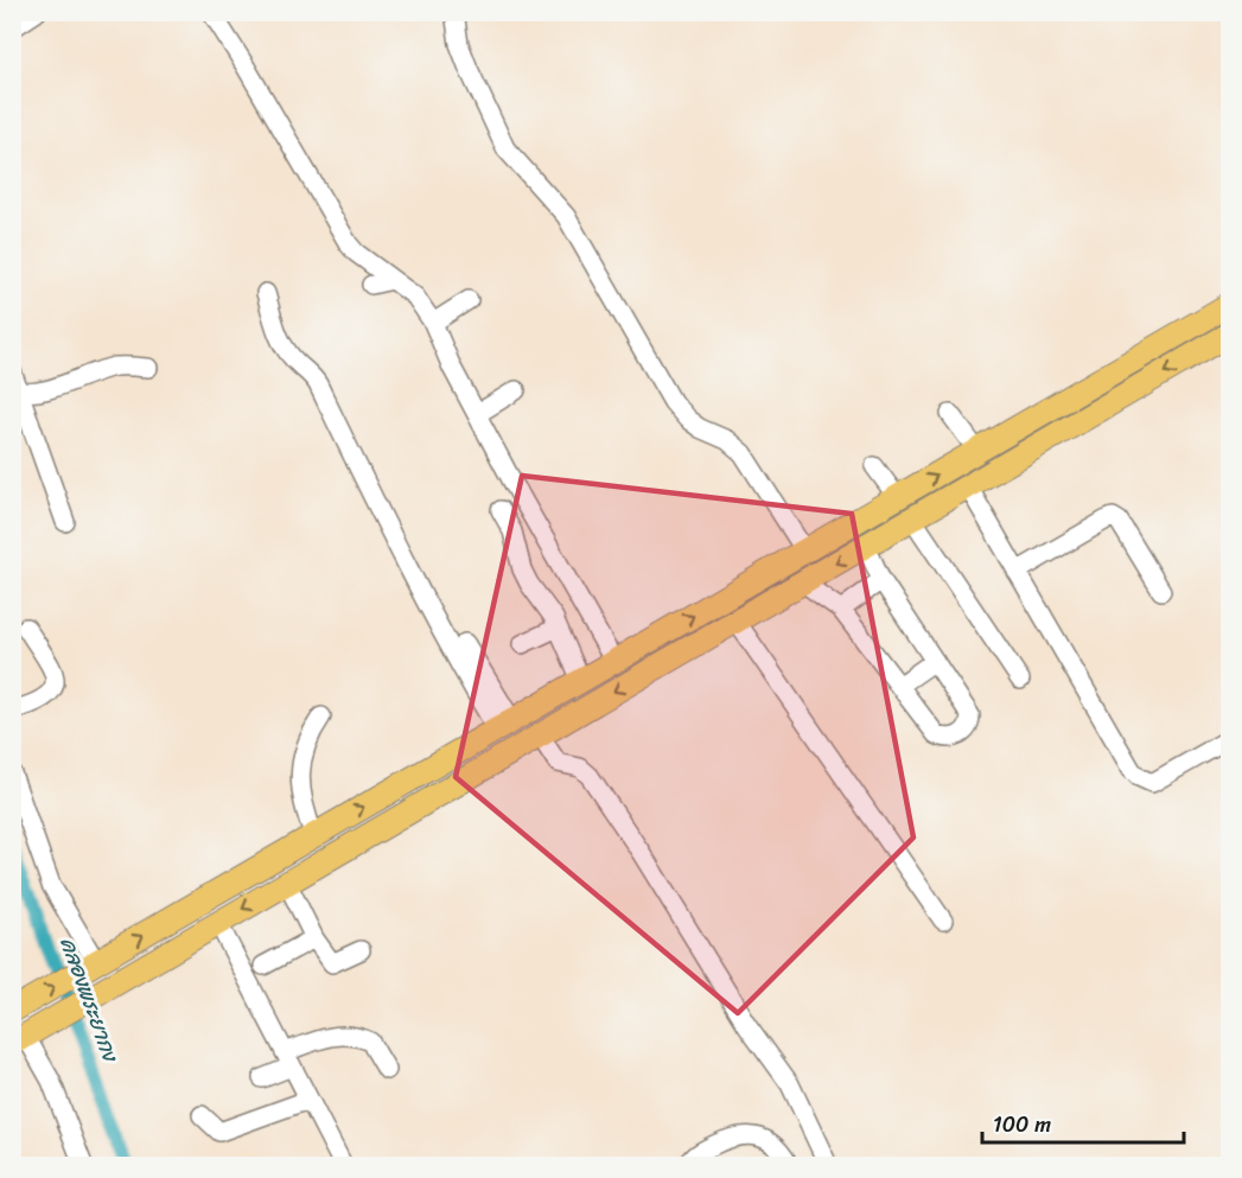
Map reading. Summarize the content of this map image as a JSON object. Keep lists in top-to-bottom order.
{
  "water": ["คลองพระยากง"],
  "scale_bar": "100 m"
}
